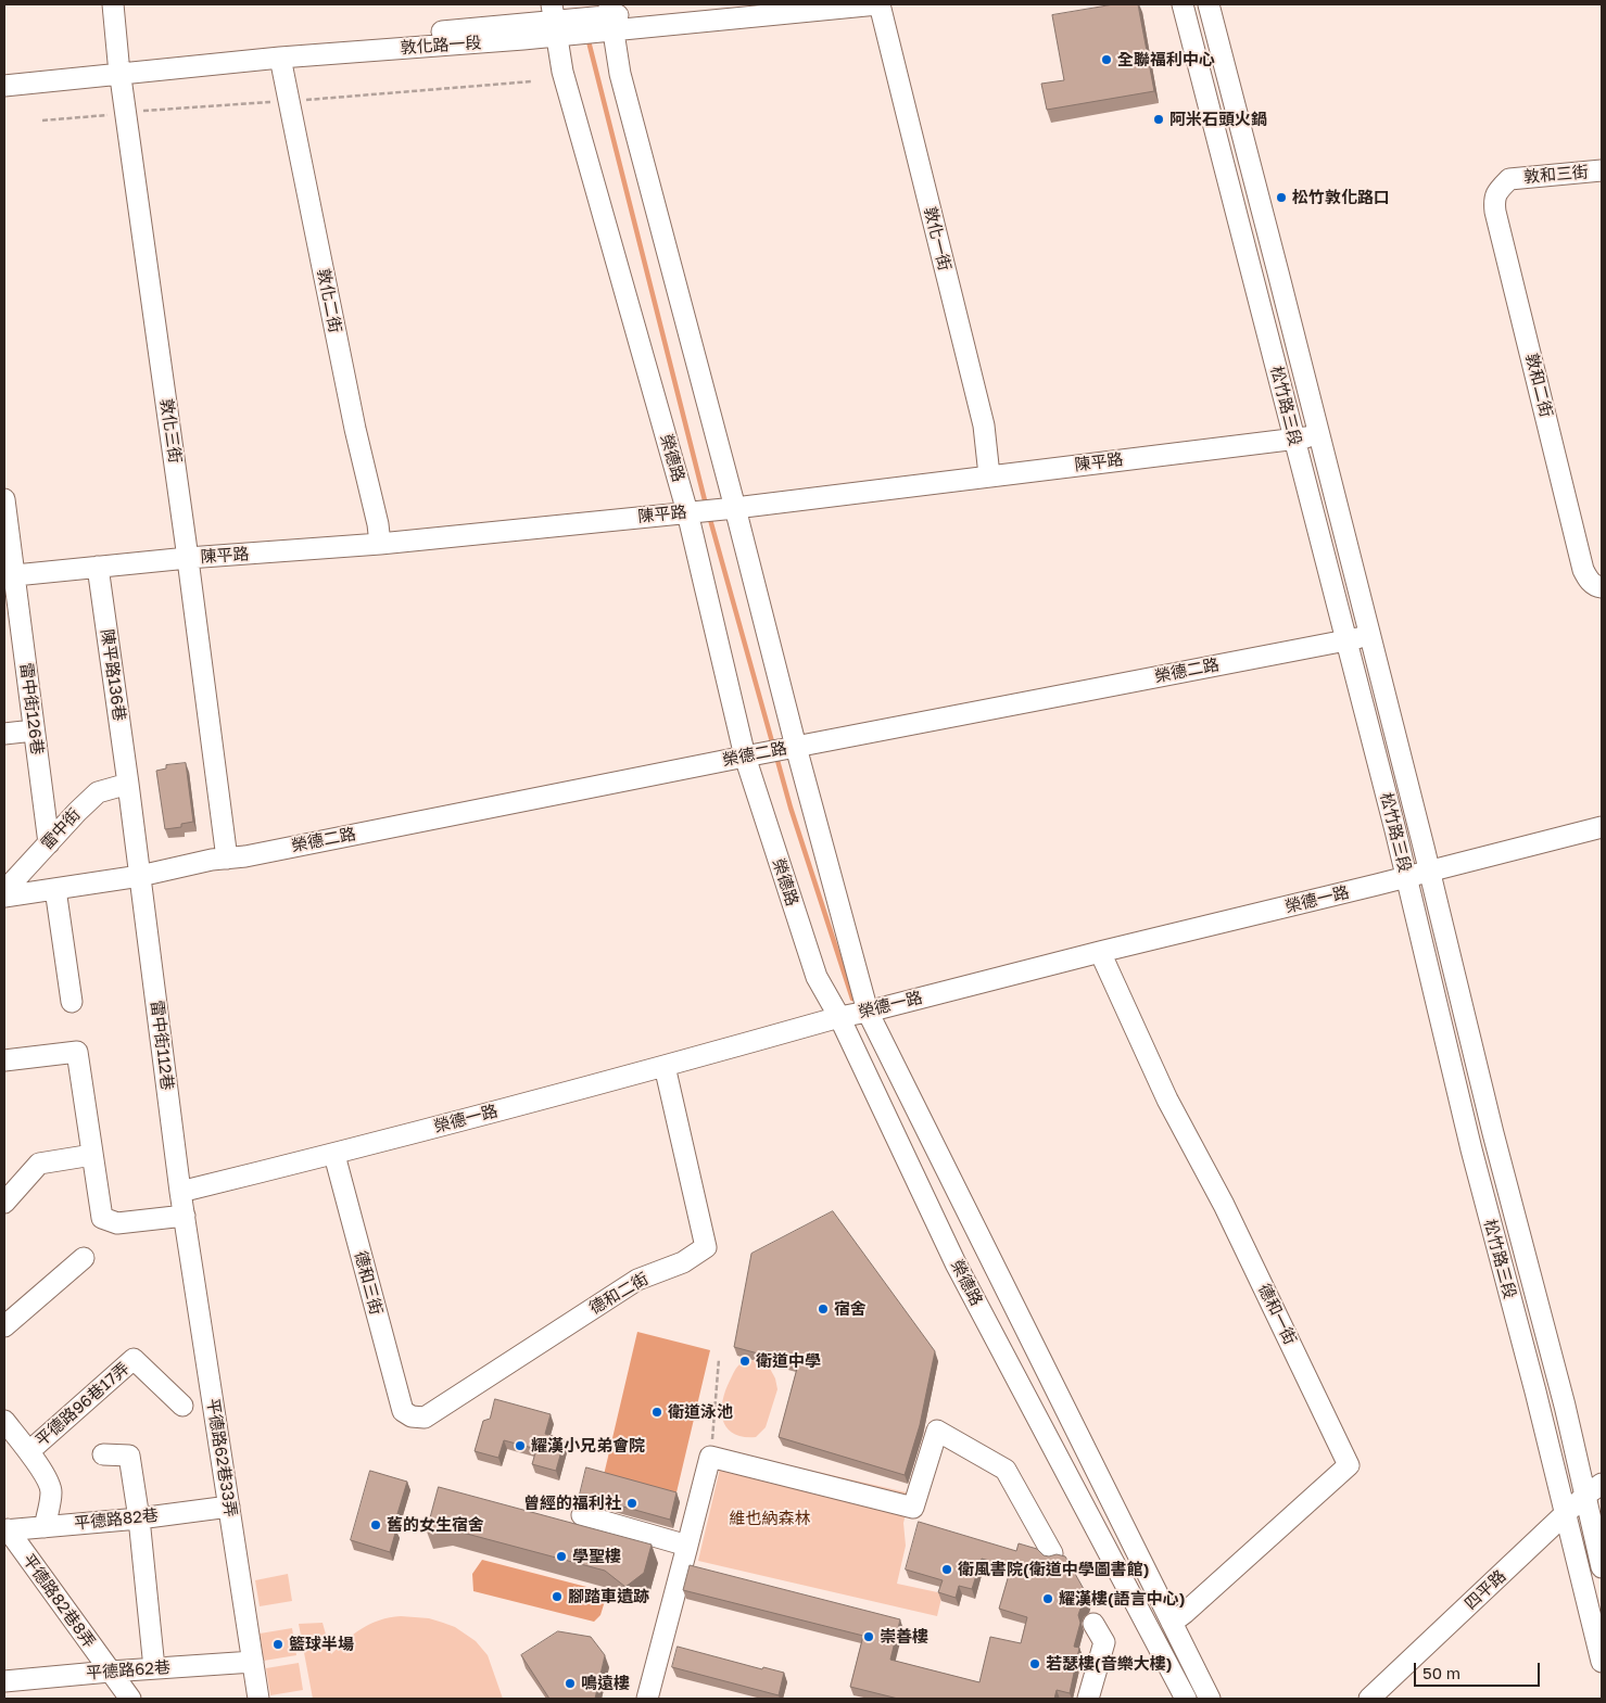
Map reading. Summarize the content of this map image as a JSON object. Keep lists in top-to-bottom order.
{
  "streets": {
    "street": [
      "敦化路一段",
      "敦和三街",
      "敦化一街",
      "敦化二街",
      "敦和二街",
      "松竹路三段",
      "敦化三街",
      "榮德路",
      "陳平路",
      "榮德二路",
      "陳平路136巷",
      "雷中街126巷",
      "雷中街",
      "榮德一路",
      "雷中街112巷",
      "德和三街",
      "德和二街",
      "德和一街",
      "平德路96巷17弄",
      "平德路62巷33弄",
      "平德路82巷",
      "四平路",
      "平德路82巷8弄",
      "平德路62巷"
    ]
  },
  "crossings": [
    ["敦化路一段", "敦化一街"],
    ["敦化路一段", "敦化二街"],
    ["敦化路一段", "敦化三街"],
    ["敦化路一段", "榮德路"],
    ["敦和三街", "敦和二街"],
    ["敦化一街", "陳平路"],
    ["敦化二街", "陳平路"],
    ["松竹路三段", "陳平路"],
    ["松竹路三段", "榮德二路"],
    ["松竹路三段", "榮德一路"],
    ["松竹路三段", "四平路"],
    ["敦化三街", "陳平路"],
    ["敦化三街", "榮德二路"],
    ["榮德路", "陳平路"],
    ["榮德路", "榮德二路"],
    ["榮德路", "榮德一路"],
    ["榮德路", "德和一街"],
    ["陳平路", "陳平路136巷"],
    ["陳平路", "雷中街126巷"],
    ["榮德二路", "雷中街112巷"],
    ["陳平路136巷", "雷中街"],
    ["陳平路136巷", "雷中街112巷"],
    ["雷中街126巷", "雷中街"],
    ["雷中街", "雷中街112巷"],
    ["榮德一路", "雷中街112巷"],
    ["榮德一路", "德和三街"],
    ["榮德一路", "德和二街"],
    ["榮德一路", "德和一街"],
    ["雷中街112巷", "平德路62巷33弄"],
    ["德和三街", "德和二街"],
    ["平德路62巷33弄", "平德路82巷"],
    ["平德路62巷33弄", "平德路62巷"],
    ["平德路82巷", "平德路82巷8弄"],
    ["平德路82巷8弄", "平德路62巷"]
  ],
  "parks": ["維也納森林"],
  "places": [
    "全聯福利中心",
    "阿米石頭火鍋",
    "松竹敦化路口",
    "宿舍",
    "衛道中學",
    "衛道泳池",
    "耀漢小兄弟會院",
    "曾經的福利社",
    "舊的女生宿舍",
    "學聖樓",
    "衛風書院(衛道中學圖書館)",
    "腳踏車遺跡",
    "耀漢樓(語言中心)",
    "崇善樓",
    "籃球半場",
    "若瑟樓(音樂大樓)",
    "鳴遠樓"
  ],
  "scale_bar": "50 m"
}
